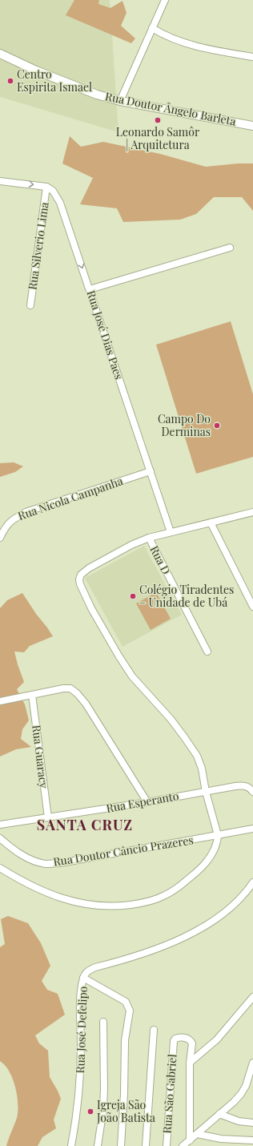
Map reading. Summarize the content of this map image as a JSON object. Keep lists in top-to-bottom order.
{
  "streets": {
    "street": [
      "Rua Doutor Ângelo Barleta",
      "Rua Silverio Lima",
      "Rua José Dias Paes",
      "Rua Nicola Campanha",
      "Rua D",
      "Rua Guaracy",
      "Rua Esperanto",
      "Rua Doutor Câncio Prazeres",
      "Rua José Defelipo",
      "Rua São Gabriel"
    ]
  },
  "crossings": [
    ["Rua Silverio Lima", "Rua José Dias Paes"],
    ["Rua José Dias Paes", "Rua Nicola Campanha"],
    ["Rua Guaracy", "Rua Esperanto"]
  ],
  "districts": ["SANTA CRUZ"],
  "places": [
    "Centro Espirita Ismael",
    "Leonardo Samôr | Arquitetura",
    "Campo Do Derminas",
    "Colégio Tiradentes – Unidade de Ubá",
    "Igreja São João Batista"
  ]
}
